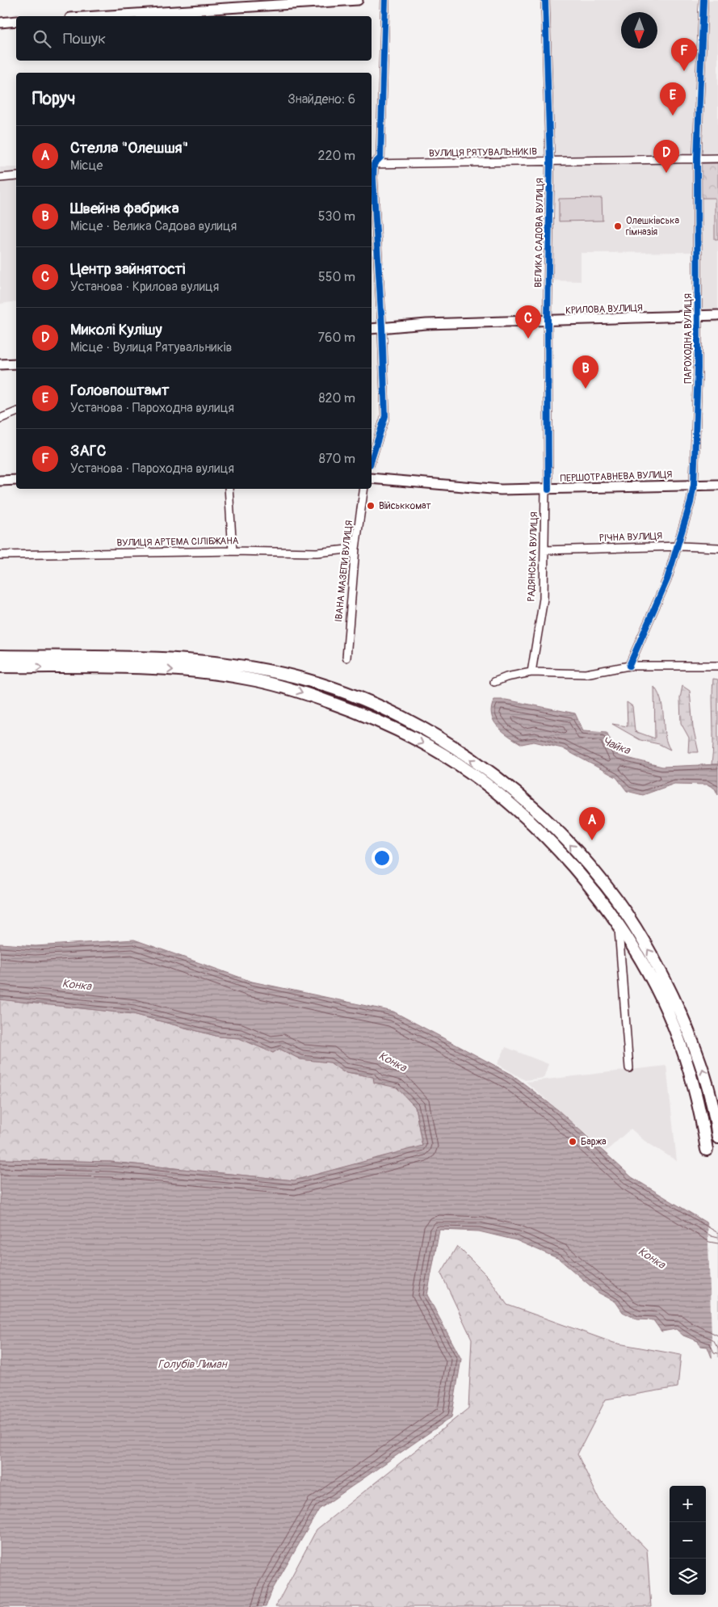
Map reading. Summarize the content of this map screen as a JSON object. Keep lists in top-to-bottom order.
{
  "streets": {
    "street": [
      "ВУЛИЦЯ РЯТУВАЛЬНИКІВ",
      "ВЕЛИКА САДОВА ВУЛИЦЯ",
      "КРИЛОВА ВУЛИЦЯ",
      "ПАРОХОДНА ВУЛИЦЯ",
      "ПЕРШОТРАВНЕВА ВУЛИЦЯ",
      "РІЧНА ВУЛИЦЯ",
      "ВУЛИЦЯ АРТЕМА СІЛІБЖАНА",
      "РАДЯНСЬКА ВУЛИЦЯ",
      "ІВАНА МАЗЕПИ ВУЛИЦЯ"
    ]
  },
  "crossings": [
    ["ВУЛИЦЯ РЯТУВАЛЬНИКІВ", "ВЕЛИКА САДОВА ВУЛИЦЯ"],
    ["ВУЛИЦЯ РЯТУВАЛЬНИКІВ", "ПАРОХОДНА ВУЛИЦЯ"],
    ["ВЕЛИКА САДОВА ВУЛИЦЯ", "КРИЛОВА ВУЛИЦЯ"],
    ["ВЕЛИКА САДОВА ВУЛИЦЯ", "ПЕРШОТРАВНЕВА ВУЛИЦЯ"],
    ["ВЕЛИКА САДОВА ВУЛИЦЯ", "РАДЯНСЬКА ВУЛИЦЯ"],
    ["КРИЛОВА ВУЛИЦЯ", "ПАРОХОДНА ВУЛИЦЯ"],
    ["ПАРОХОДНА ВУЛИЦЯ", "ПЕРШОТРАВНЕВА ВУЛИЦЯ"],
    ["ПАРОХОДНА ВУЛИЦЯ", "РІЧНА ВУЛИЦЯ"],
    ["ПЕРШОТРАВНЕВА ВУЛИЦЯ", "РАДЯНСЬКА ВУЛИЦЯ"],
    ["РІЧНА ВУЛИЦЯ", "РАДЯНСЬКА ВУЛИЦЯ"],
    ["ВУЛИЦЯ АРТЕМА СІЛІБЖАНА", "ІВАНА МАЗЕПИ ВУЛИЦЯ"]
  ],
  "water": ["Чайка", "Конка", "Голубів Лиман"],
  "places": ["Олешківська гімназія", "Військкомат", "Баржа"],
  "north": "bottom",
  "page": {
    "search": "Пошук",
    "pins": [
      "F",
      "E",
      "D",
      "C",
      "B",
      "A"
    ],
    "heading": ["Поруч", "Знайдено: 6"],
    "list": [
      {
        "mark": "A",
        "name": "Стелла \"Олешшя\"",
        "note": "Місце",
        "value": "220 m"
      },
      {
        "mark": "B",
        "name": "Швейна фабрика",
        "note": "Місце · Велика Садова вулиця",
        "value": "530 m"
      },
      {
        "mark": "C",
        "name": "Центр зайнятості",
        "note": "Установа · Крилова вулиця",
        "value": "550 m"
      },
      {
        "mark": "D",
        "name": "Миколі Кулішу",
        "note": "Місце · Вулиця Рятувальників",
        "value": "760 m"
      },
      {
        "mark": "E",
        "name": "Головпоштамт",
        "note": "Установа · Пароходна вулиця",
        "value": "820 m"
      },
      {
        "mark": "F",
        "name": "ЗАГС",
        "note": "Установа · Пароходна вулиця",
        "value": "870 m"
      }
    ],
    "map_buttons": ["+", "−"]
  }
}
